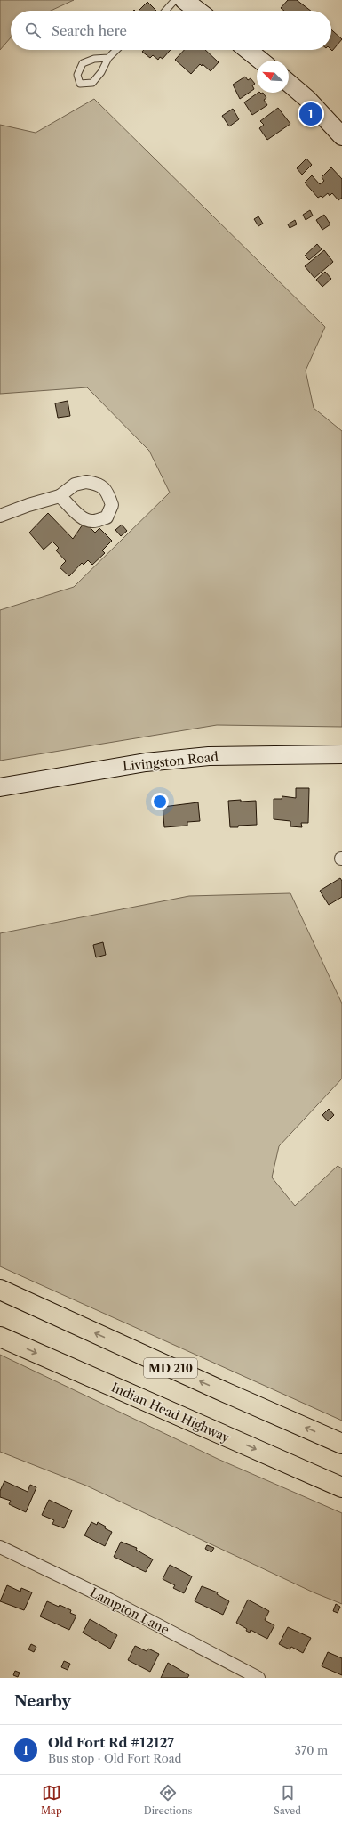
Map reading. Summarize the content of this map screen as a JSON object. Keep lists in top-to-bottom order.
{
  "streets": {
    "highway": ["MD 210", "Indian Head Highway"],
    "main road": ["Livingston Road"],
    "street": ["Lampton Lane"]
  },
  "north": "top left",
  "page": {
    "search": "Search here",
    "pins": "1",
    "heading": "Nearby",
    "list": [
      {
        "mark": "1",
        "name": "Old Fort Rd #12127",
        "note": "Bus stop · Old Fort Road",
        "value": "370 m"
      }
    ],
    "nav": ["Map", "Directions", "Saved"]
  }
}
